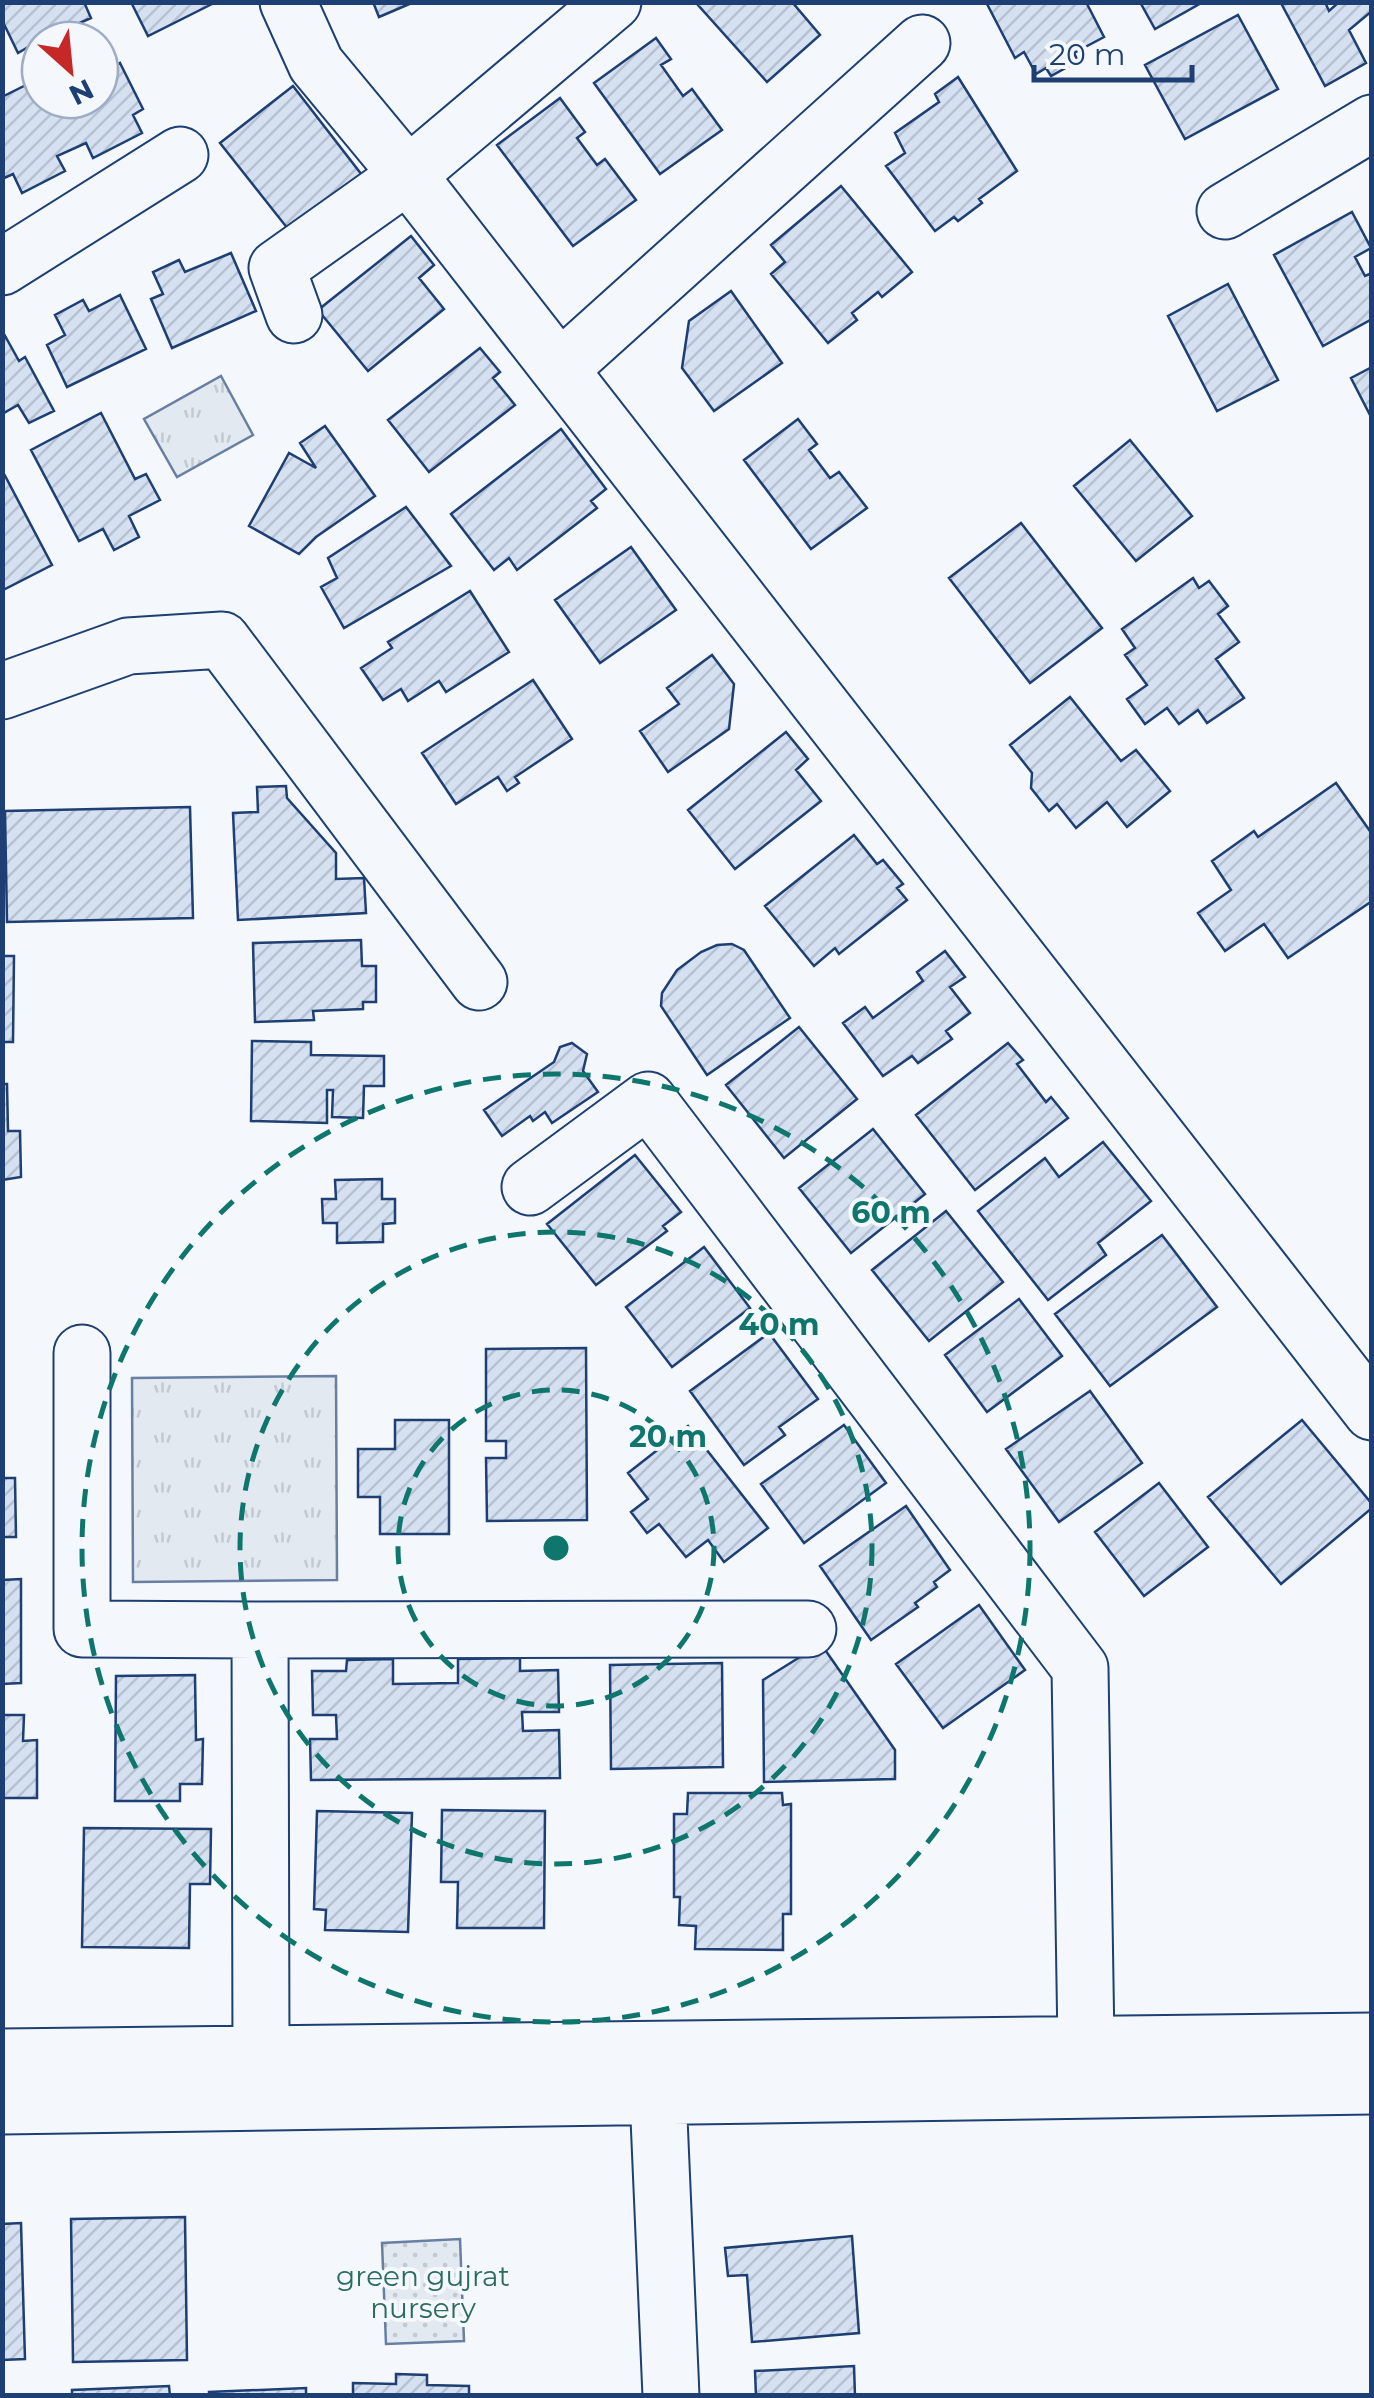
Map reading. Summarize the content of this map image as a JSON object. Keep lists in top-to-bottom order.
{
  "parks": ["green gujrat nursery"],
  "scale_bar": "20 m",
  "north": "bottom right",
  "rings": ["60 m", "40 m", "20 m"]
}
